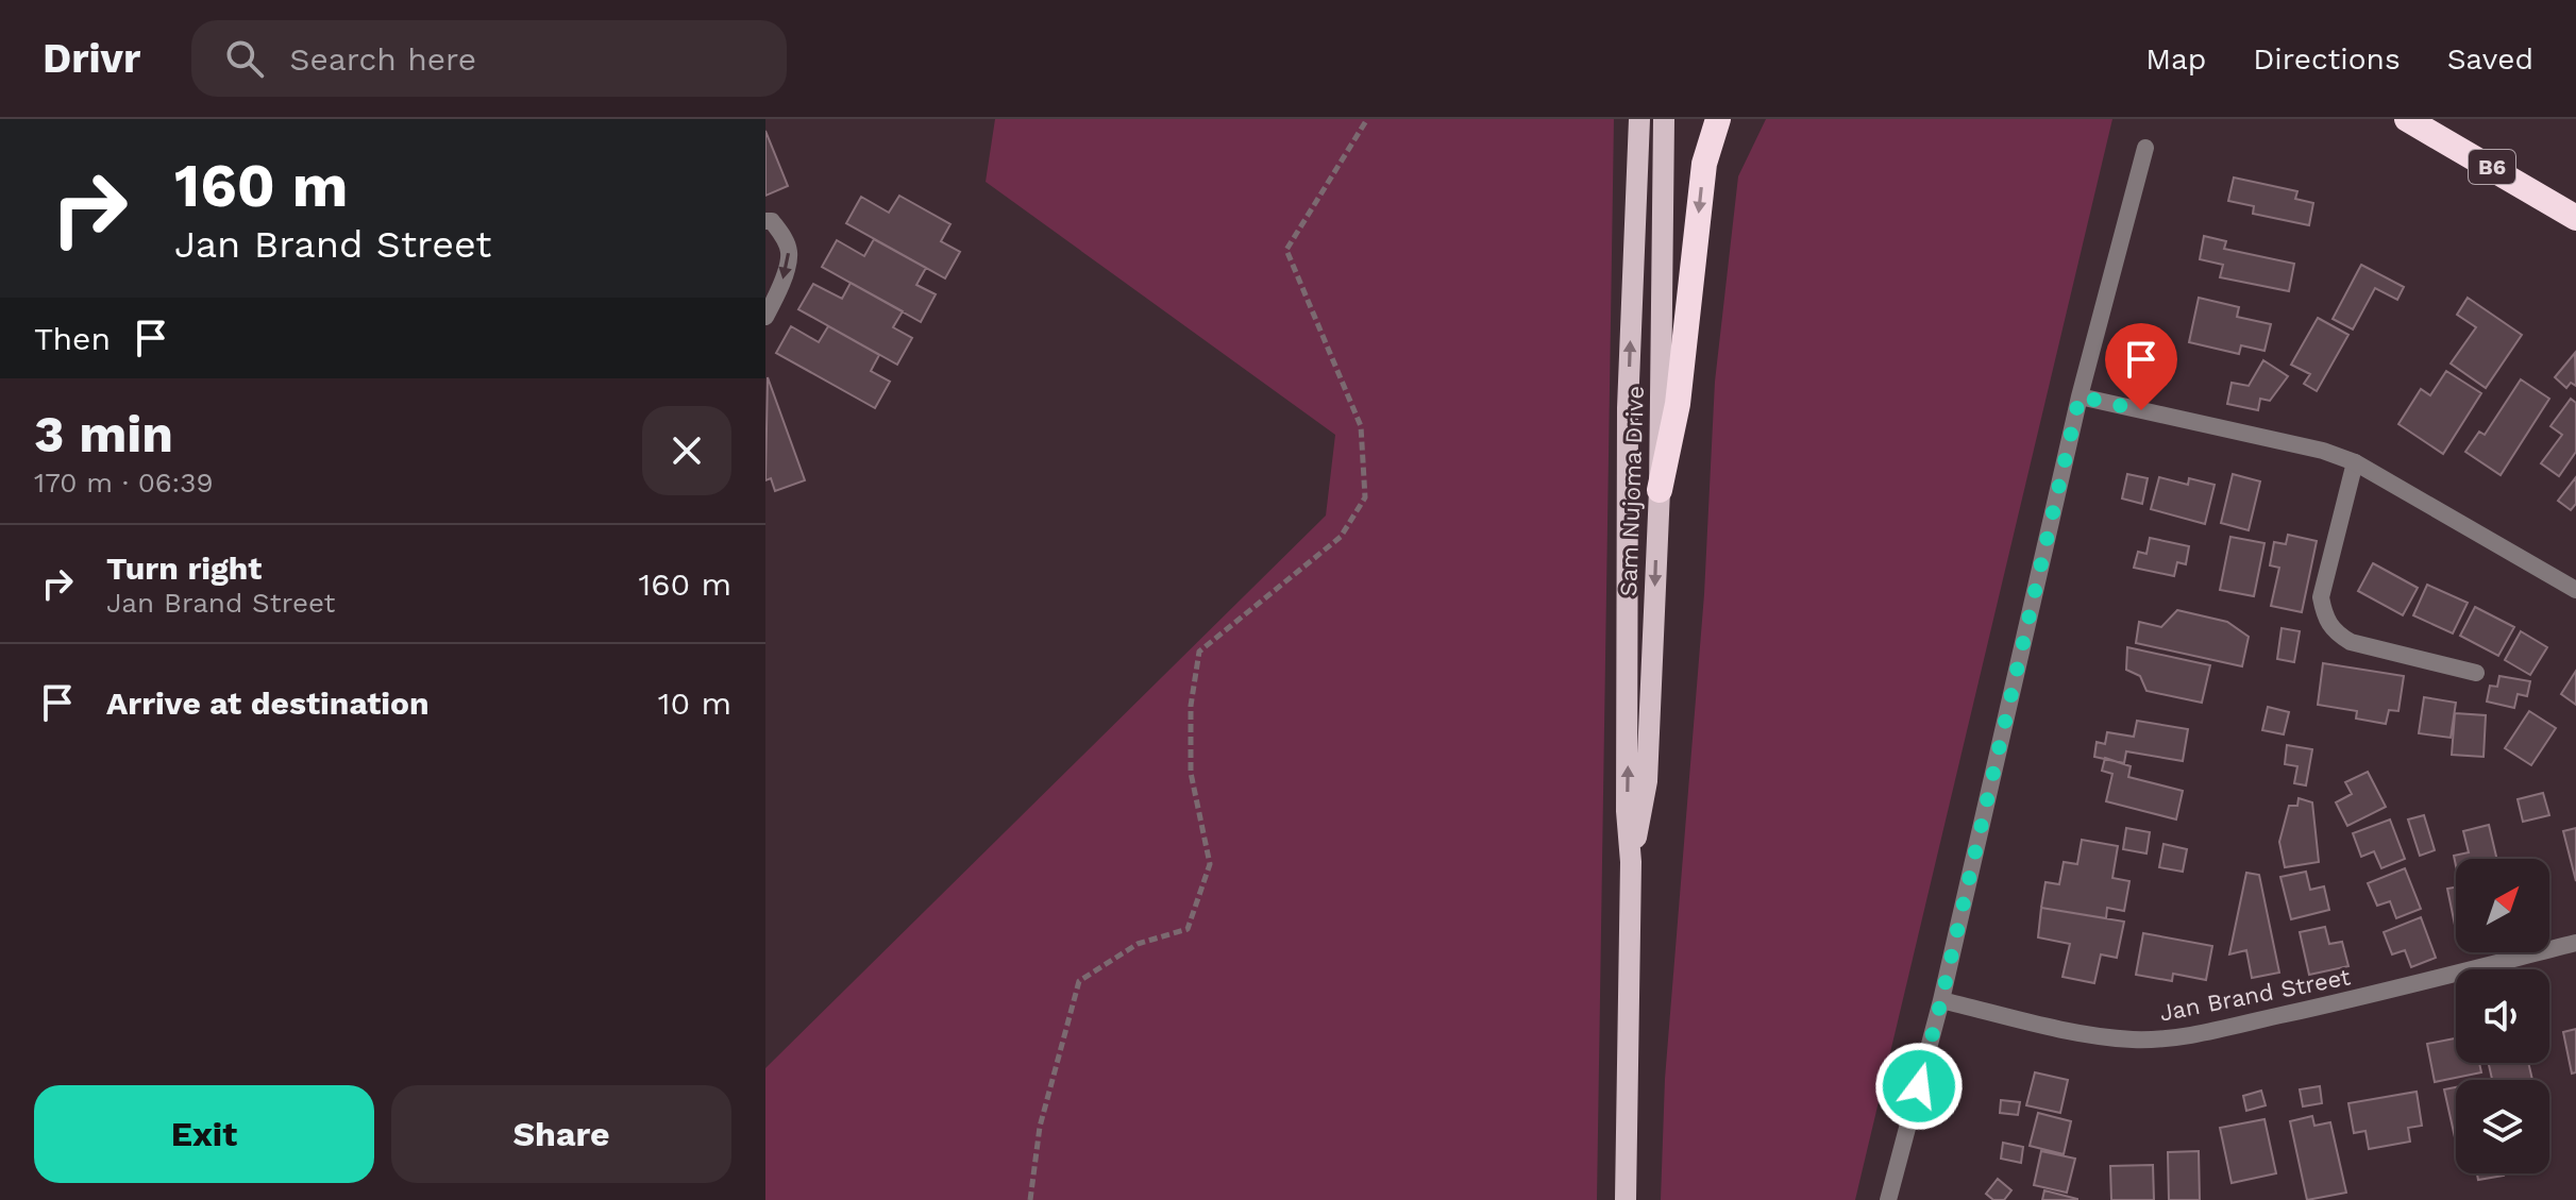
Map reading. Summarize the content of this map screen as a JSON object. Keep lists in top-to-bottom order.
{
  "streets": {
    "highway": ["B6"],
    "main road": ["Sam Nujoma Drive"],
    "street": ["Jan Brand Street"]
  },
  "north": "top right",
  "page": {
    "header": "Drivr",
    "search": "Search here",
    "nav": ["Map", "Directions", "Saved"],
    "turn": ["160 m", "Jan Brand Street"],
    "then": "Then",
    "heading": ["3 min", "170 m · 06:39"],
    "list": [
      {
        "name": "Turn right",
        "note": "Jan Brand Street",
        "value": "160 m"
      },
      {
        "name": "Arrive at destination",
        "value": "10 m"
      }
    ],
    "buttons": ["Exit", "Share"]
  }
}
